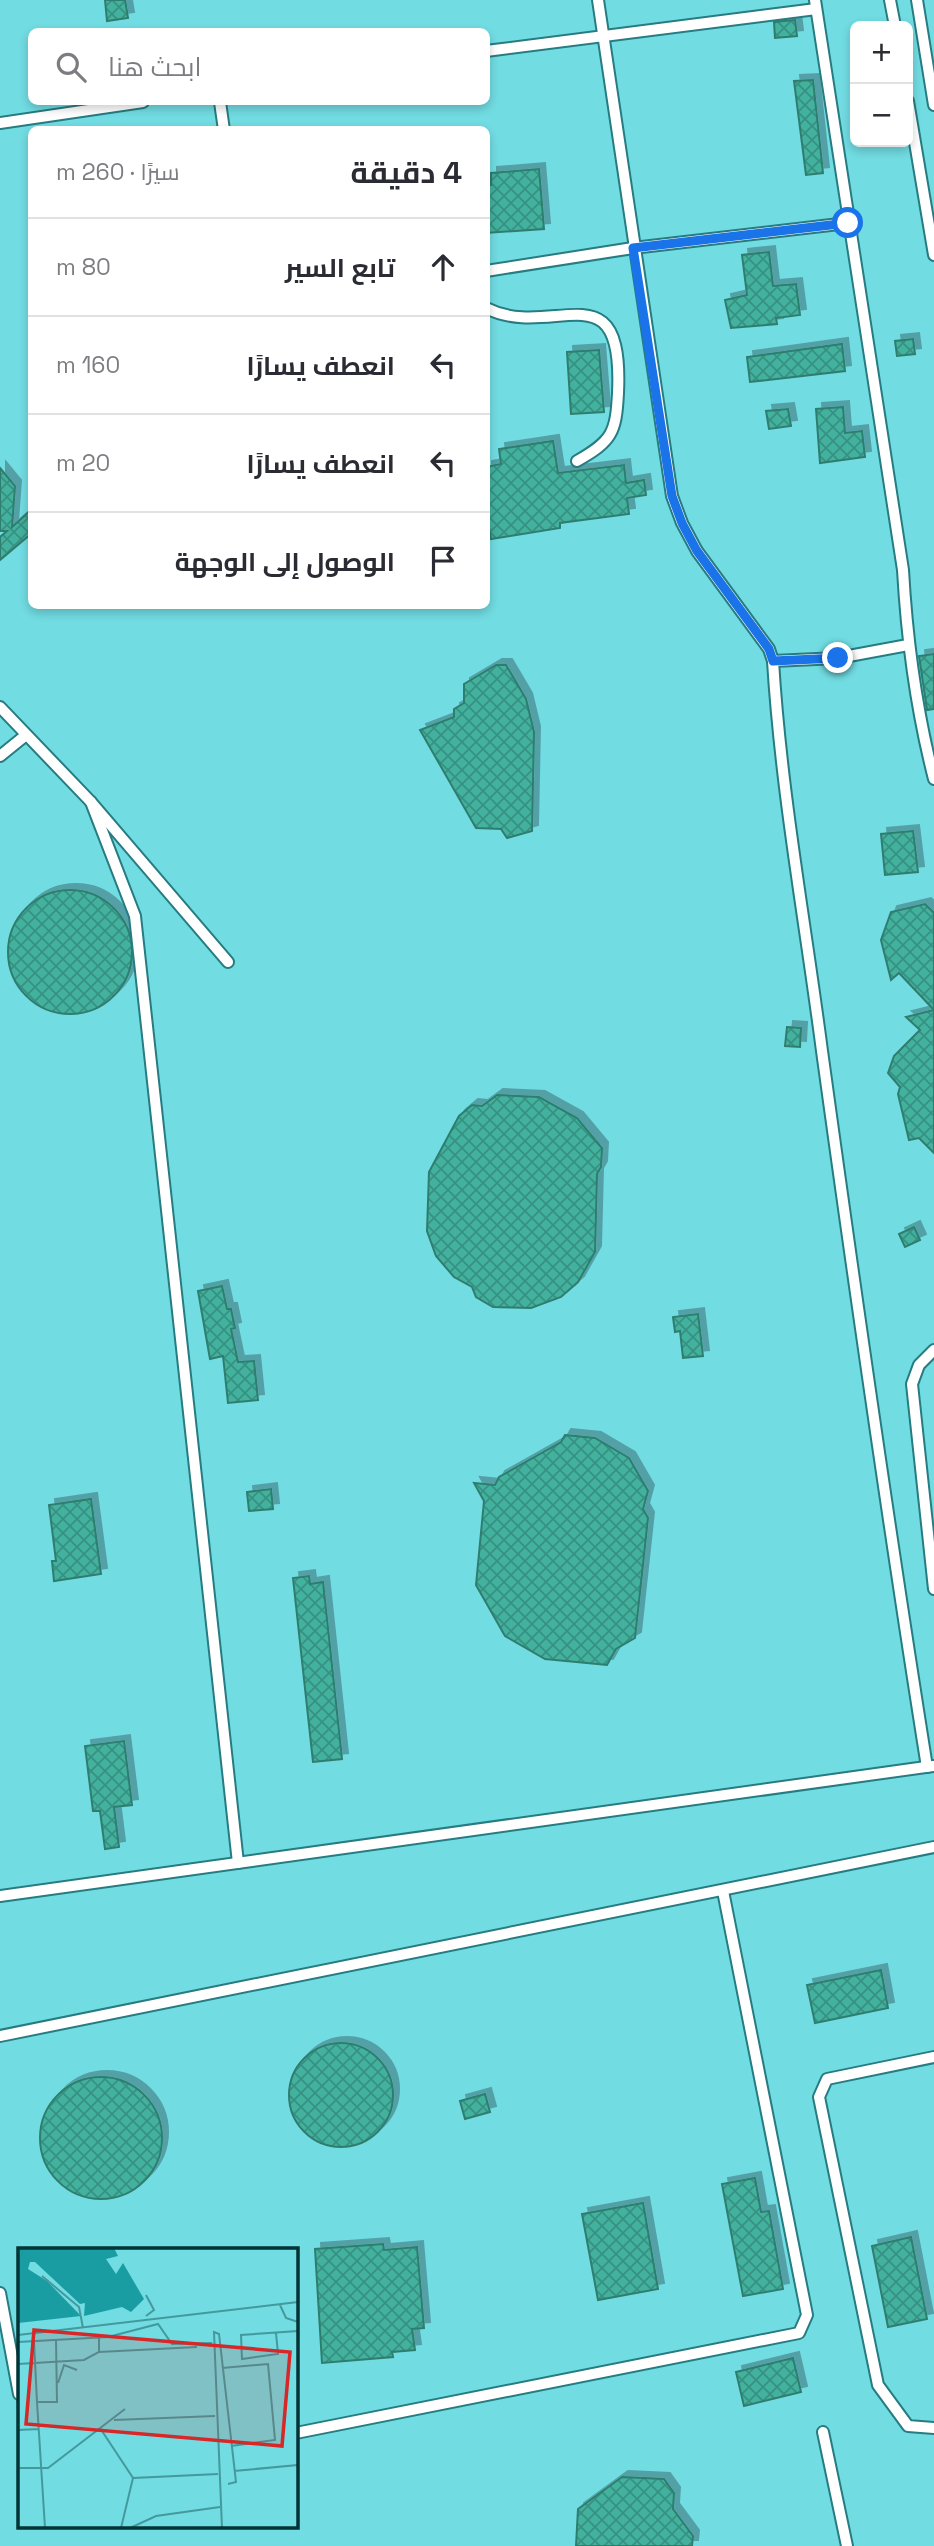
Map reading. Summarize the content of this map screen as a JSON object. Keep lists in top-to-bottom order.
{
  "page": {
    "map_buttons": ["+", "−"],
    "search": "ابحث هنا",
    "heading": ["4 دقيقة", "سيرًا · 260 m"],
    "list": [
      ["تابع السير", "80 m"],
      ["انعطف يسارًا", "160 m"],
      ["انعطف يسارًا", "20 m"],
      "الوصول إلى الوجهة"
    ]
  }
}
